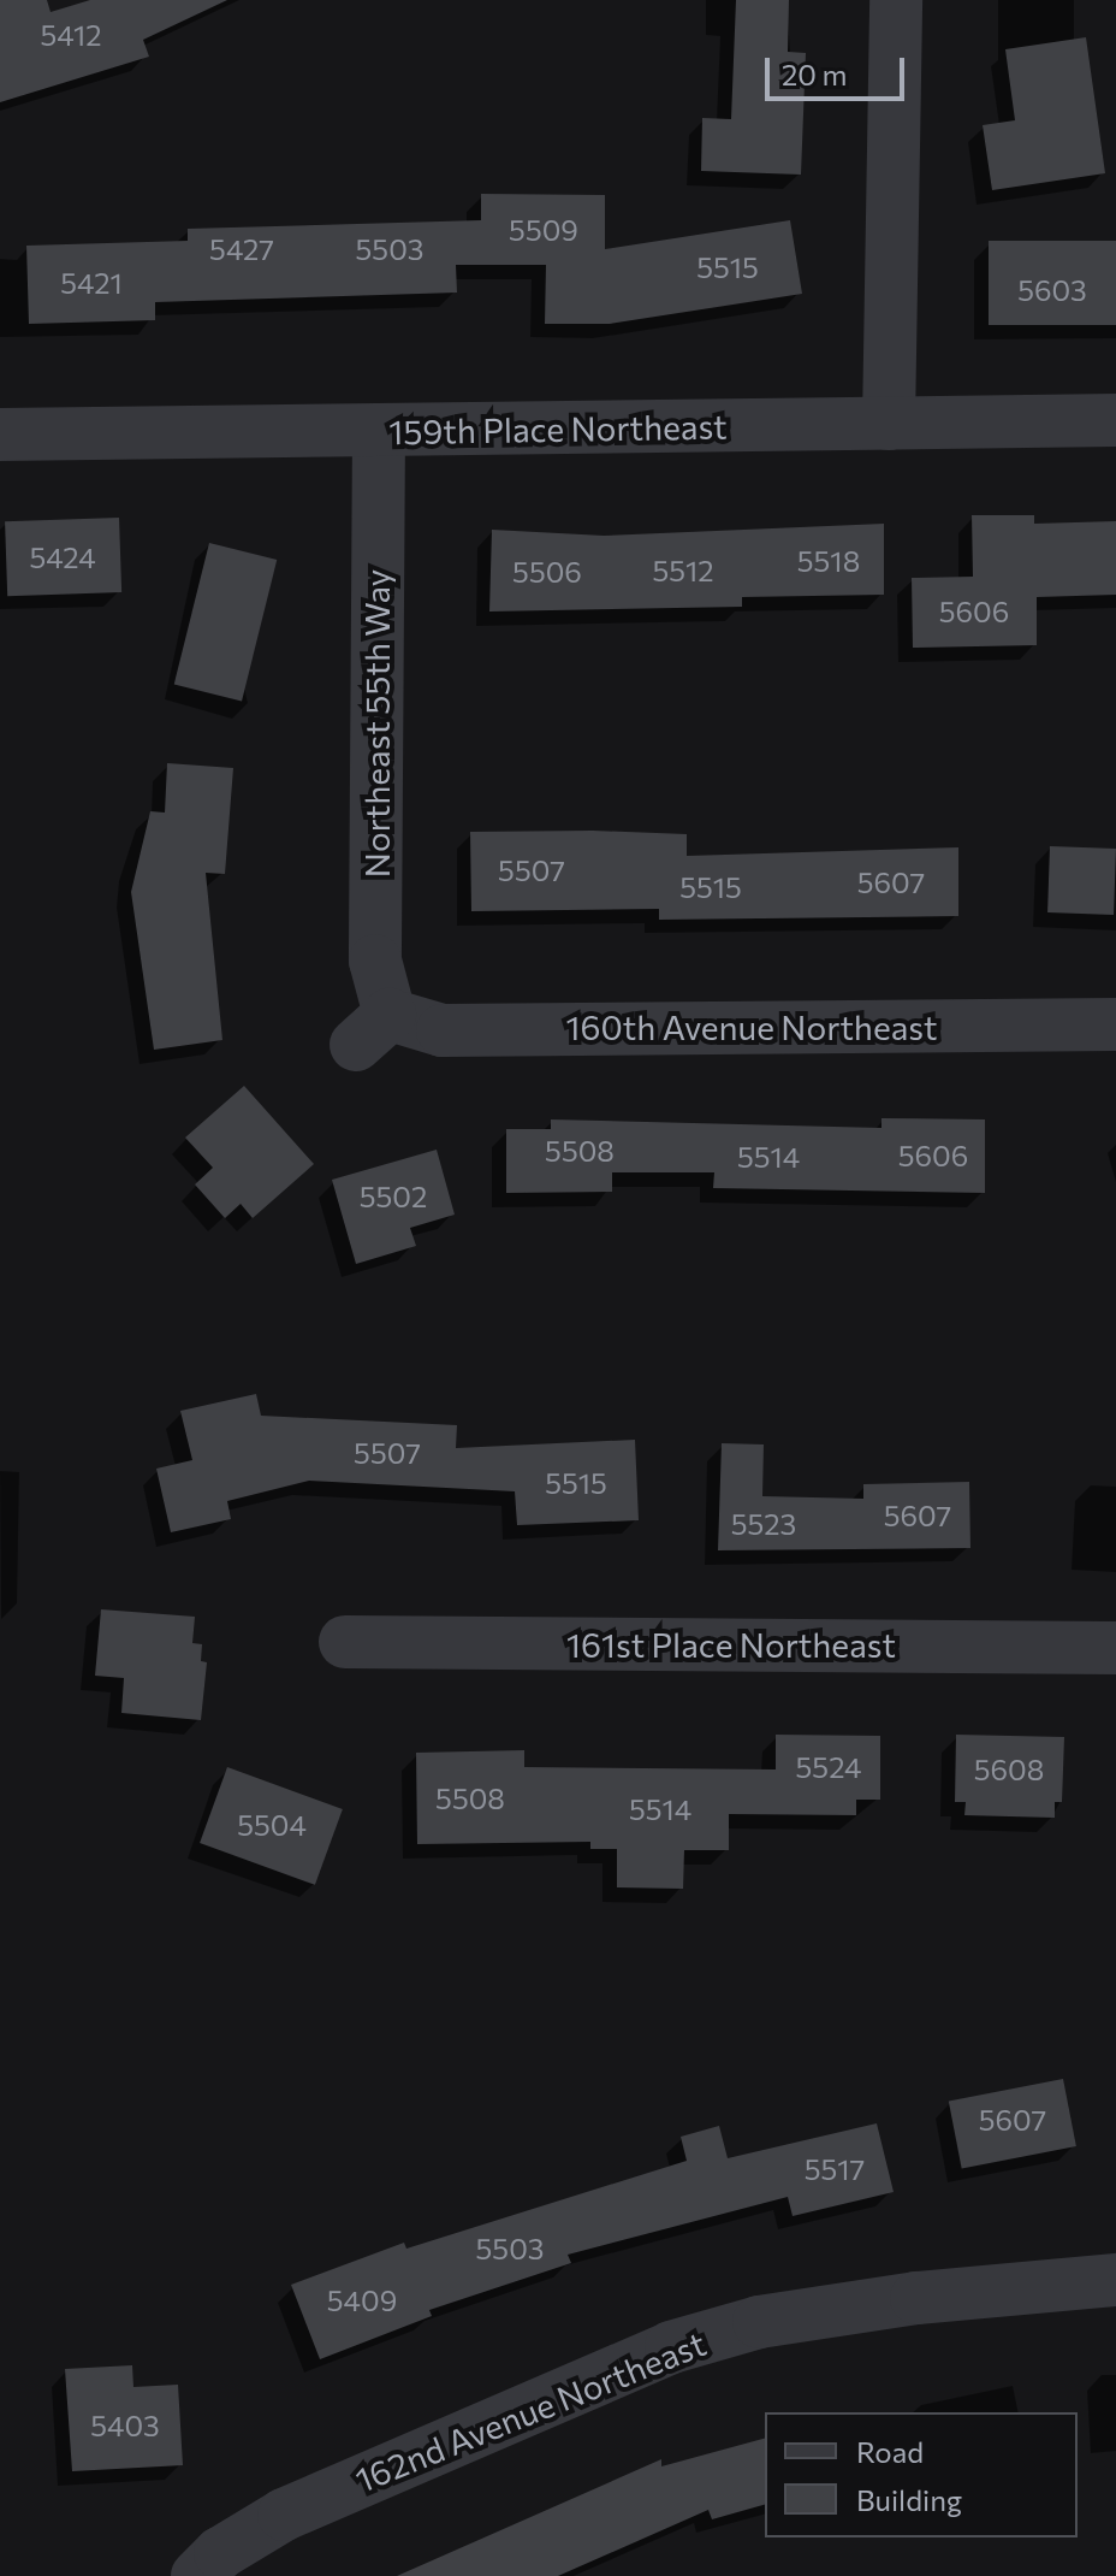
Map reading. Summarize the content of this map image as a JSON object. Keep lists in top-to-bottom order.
{
  "streets": {
    "street": [
      "159th Place Northeast",
      "Northeast 55th Way",
      "160th Avenue Northeast",
      "161st Place Northeast",
      "162nd Avenue Northeast"
    ]
  },
  "crossings": [
    ["159th Place Northeast", "Northeast 55th Way"],
    ["Northeast 55th Way", "160th Avenue Northeast"]
  ],
  "house_numbers": [
    "5412",
    "5509",
    "5427",
    "5503",
    "5515",
    "5421",
    "5603",
    "5424",
    "5518",
    "5512",
    "5506",
    "5606",
    "5507",
    "5607",
    "5515",
    "5508",
    "5606",
    "5514",
    "5502",
    "5507",
    "5515",
    "5607",
    "5523",
    "5524",
    "5608",
    "5508",
    "5514",
    "5504",
    "5607",
    "5517",
    "5503",
    "5409",
    "5403"
  ],
  "legend": ["Road", "Building"],
  "scale_bar": "20 m"
}
